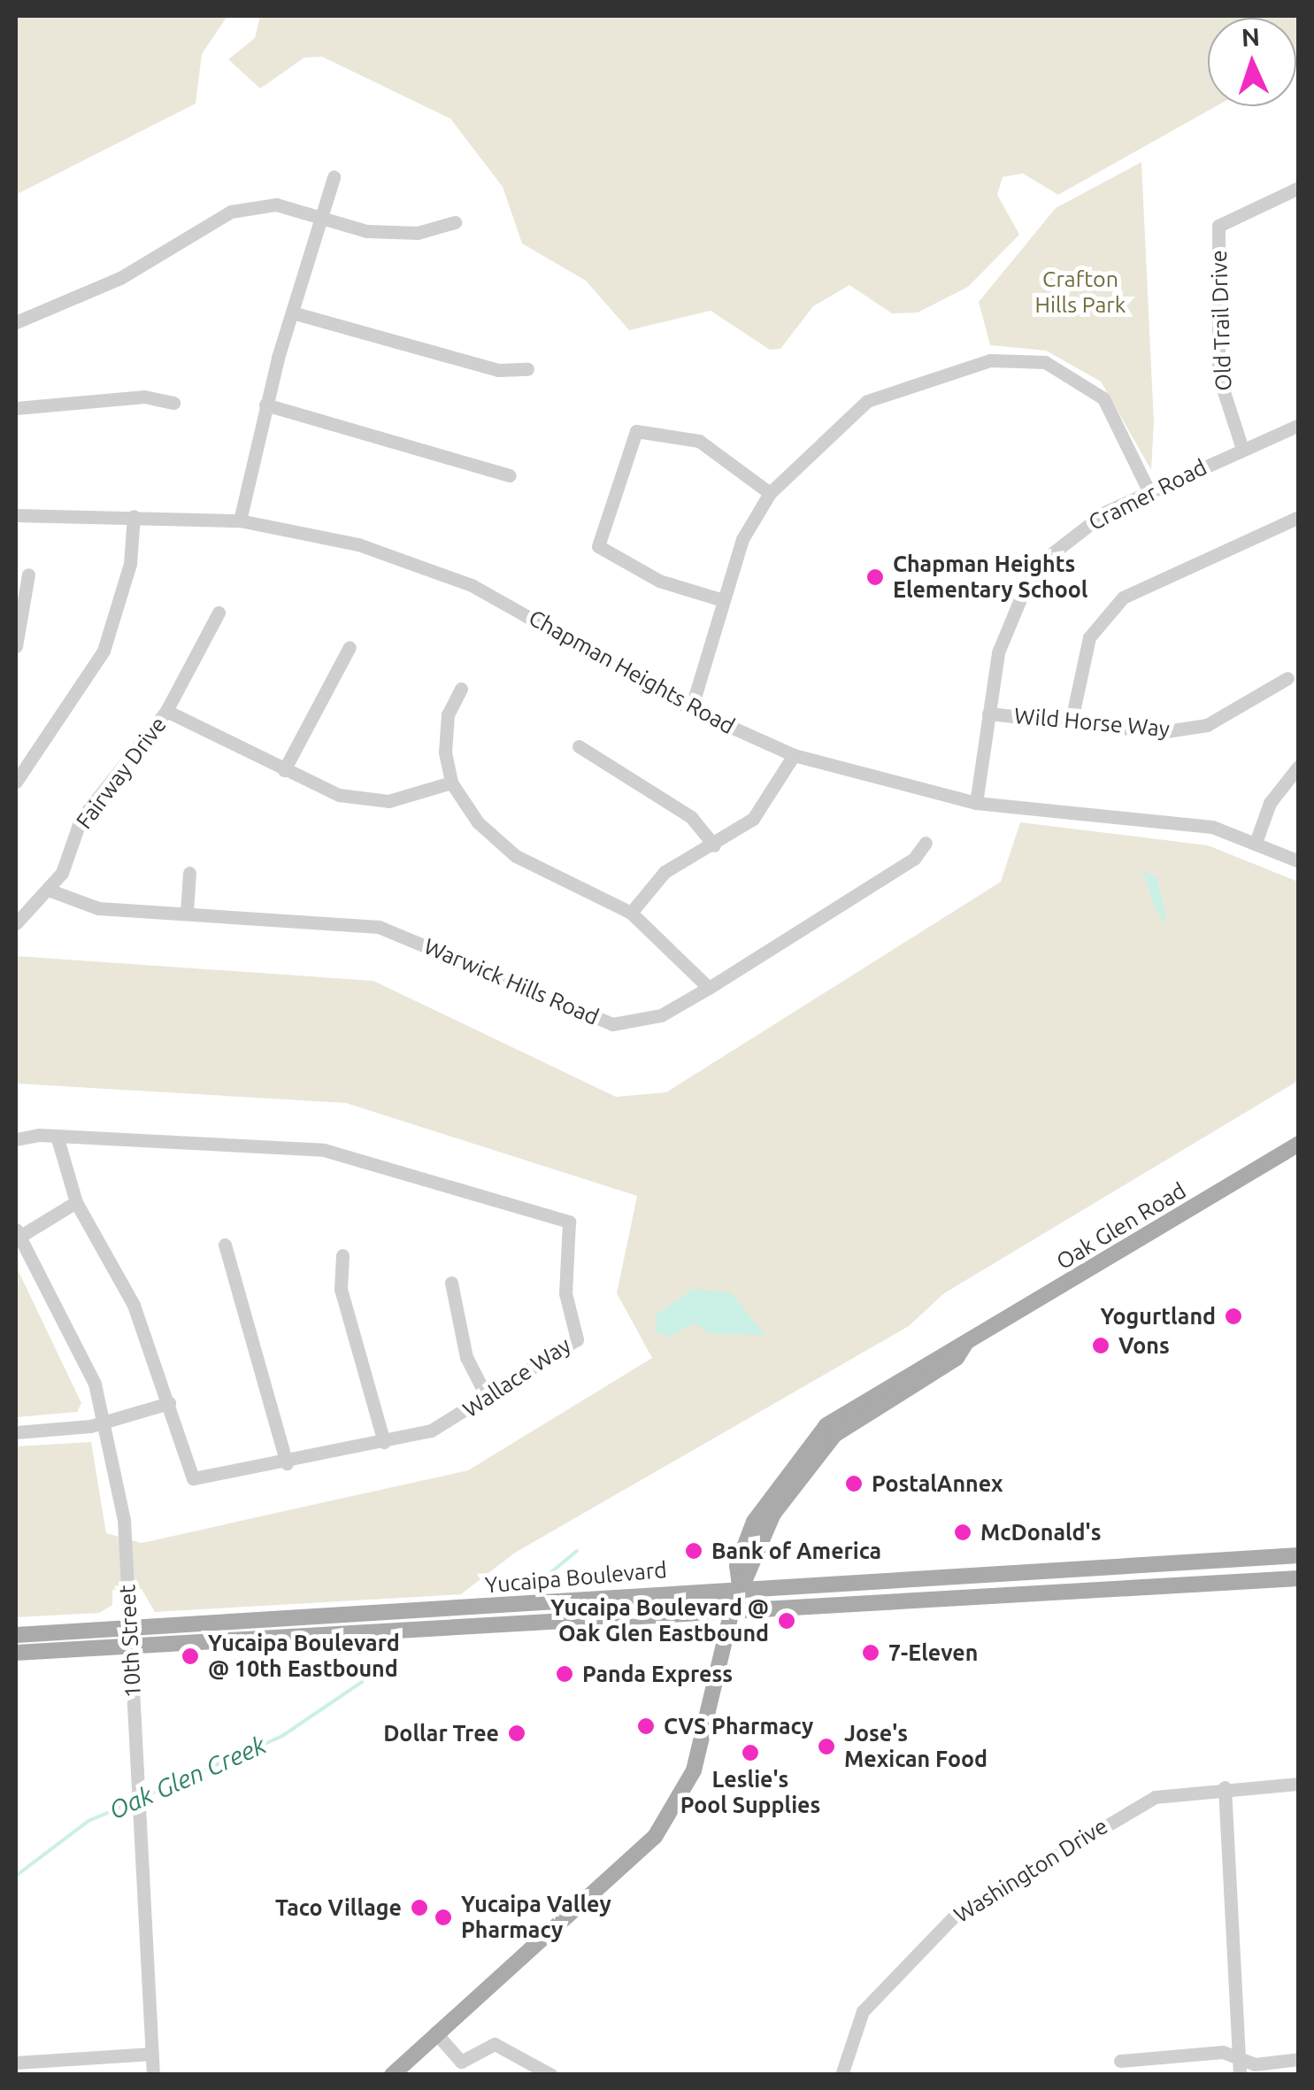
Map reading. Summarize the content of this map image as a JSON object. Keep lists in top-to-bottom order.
{
  "streets": {
    "main road": ["Oak Glen Road", "Yucaipa Boulevard"],
    "street": [
      "Old Trail Drive",
      "Cramer Road",
      "Chapman Heights Road",
      "Wild Horse Way",
      "Fairway Drive",
      "Warwick Hills Road",
      "Wallace Way",
      "10th Street",
      "Washington Drive"
    ]
  },
  "crossings": [
    ["Old Trail Drive", "Cramer Road"],
    ["Cramer Road", "Chapman Heights Road"],
    ["Cramer Road", "Wild Horse Way"],
    ["Fairway Drive", "Warwick Hills Road"],
    ["Oak Glen Road", "Yucaipa Boulevard"],
    ["Yucaipa Boulevard", "10th Street"]
  ],
  "water": ["Oak Glen Creek"],
  "parks": ["Crafton Hills Park"],
  "places": [
    "Chapman Heights Elementary School",
    "Yogurtland",
    "Vons",
    "PostalAnnex",
    "McDonald's",
    "Bank of America",
    "Yucaipa Boulevard @ Oak Glen Eastbound",
    "7-Eleven",
    "Yucaipa Boulevard @ 10th Eastbound",
    "Panda Express",
    "CVS Pharmacy",
    "Dollar Tree",
    "Jose's Mexican Food",
    "Leslie's Pool Supplies",
    "Taco Village",
    "Yucaipa Valley Pharmacy"
  ],
  "north": "top"
}
